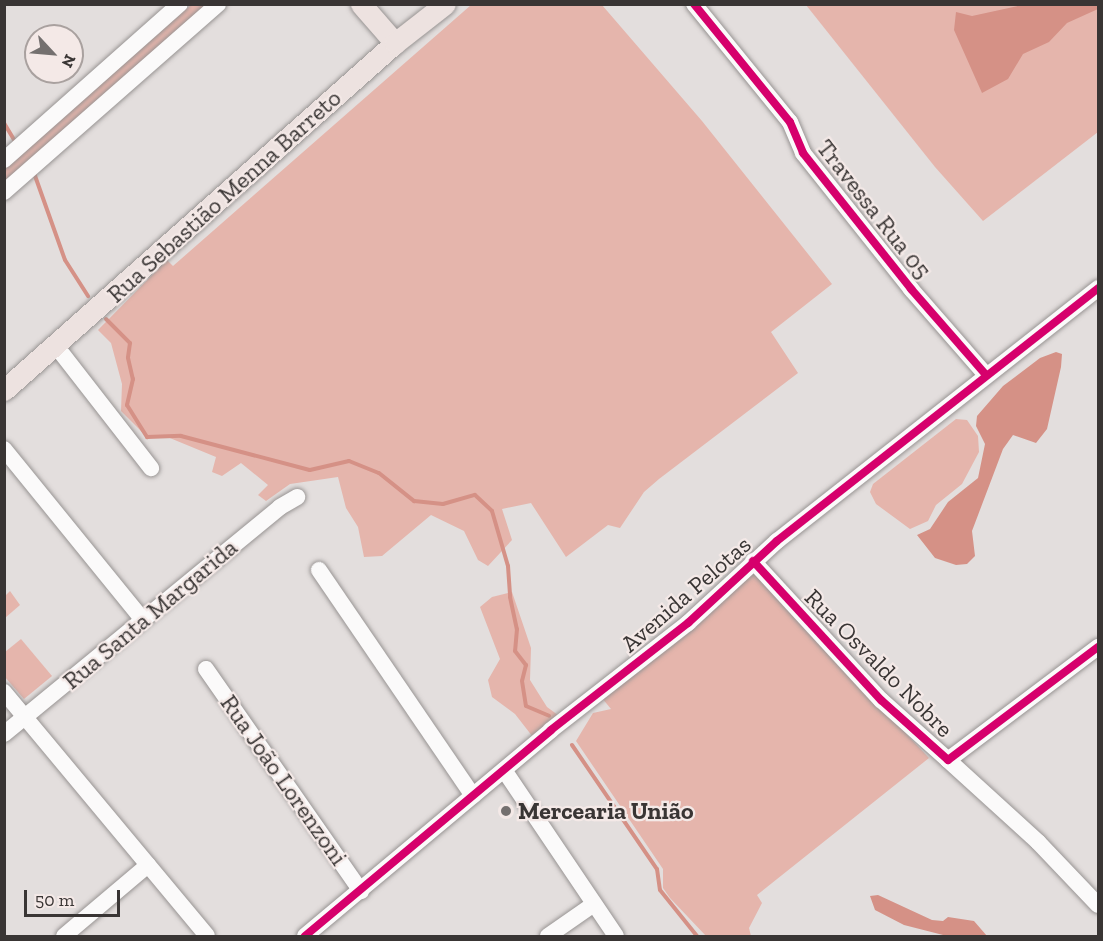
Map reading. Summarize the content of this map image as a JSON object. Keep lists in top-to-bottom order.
{
  "streets": {
    "main road": ["Rua Sebastião Menna Barreto"],
    "street": [
      "Travessa Rua 05",
      "Avenida Pelotas",
      "Rua Santa Margarida",
      "Rua Osvaldo Nobre",
      "Rua João Lorenzoni"
    ]
  },
  "crossings": [
    ["Travessa Rua 05", "Avenida Pelotas"],
    ["Avenida Pelotas", "Rua Osvaldo Nobre"],
    ["Avenida Pelotas", "Rua João Lorenzoni"]
  ],
  "places": ["Mercearia União"],
  "scale_bar": "50 m",
  "north": "bottom right"
}
